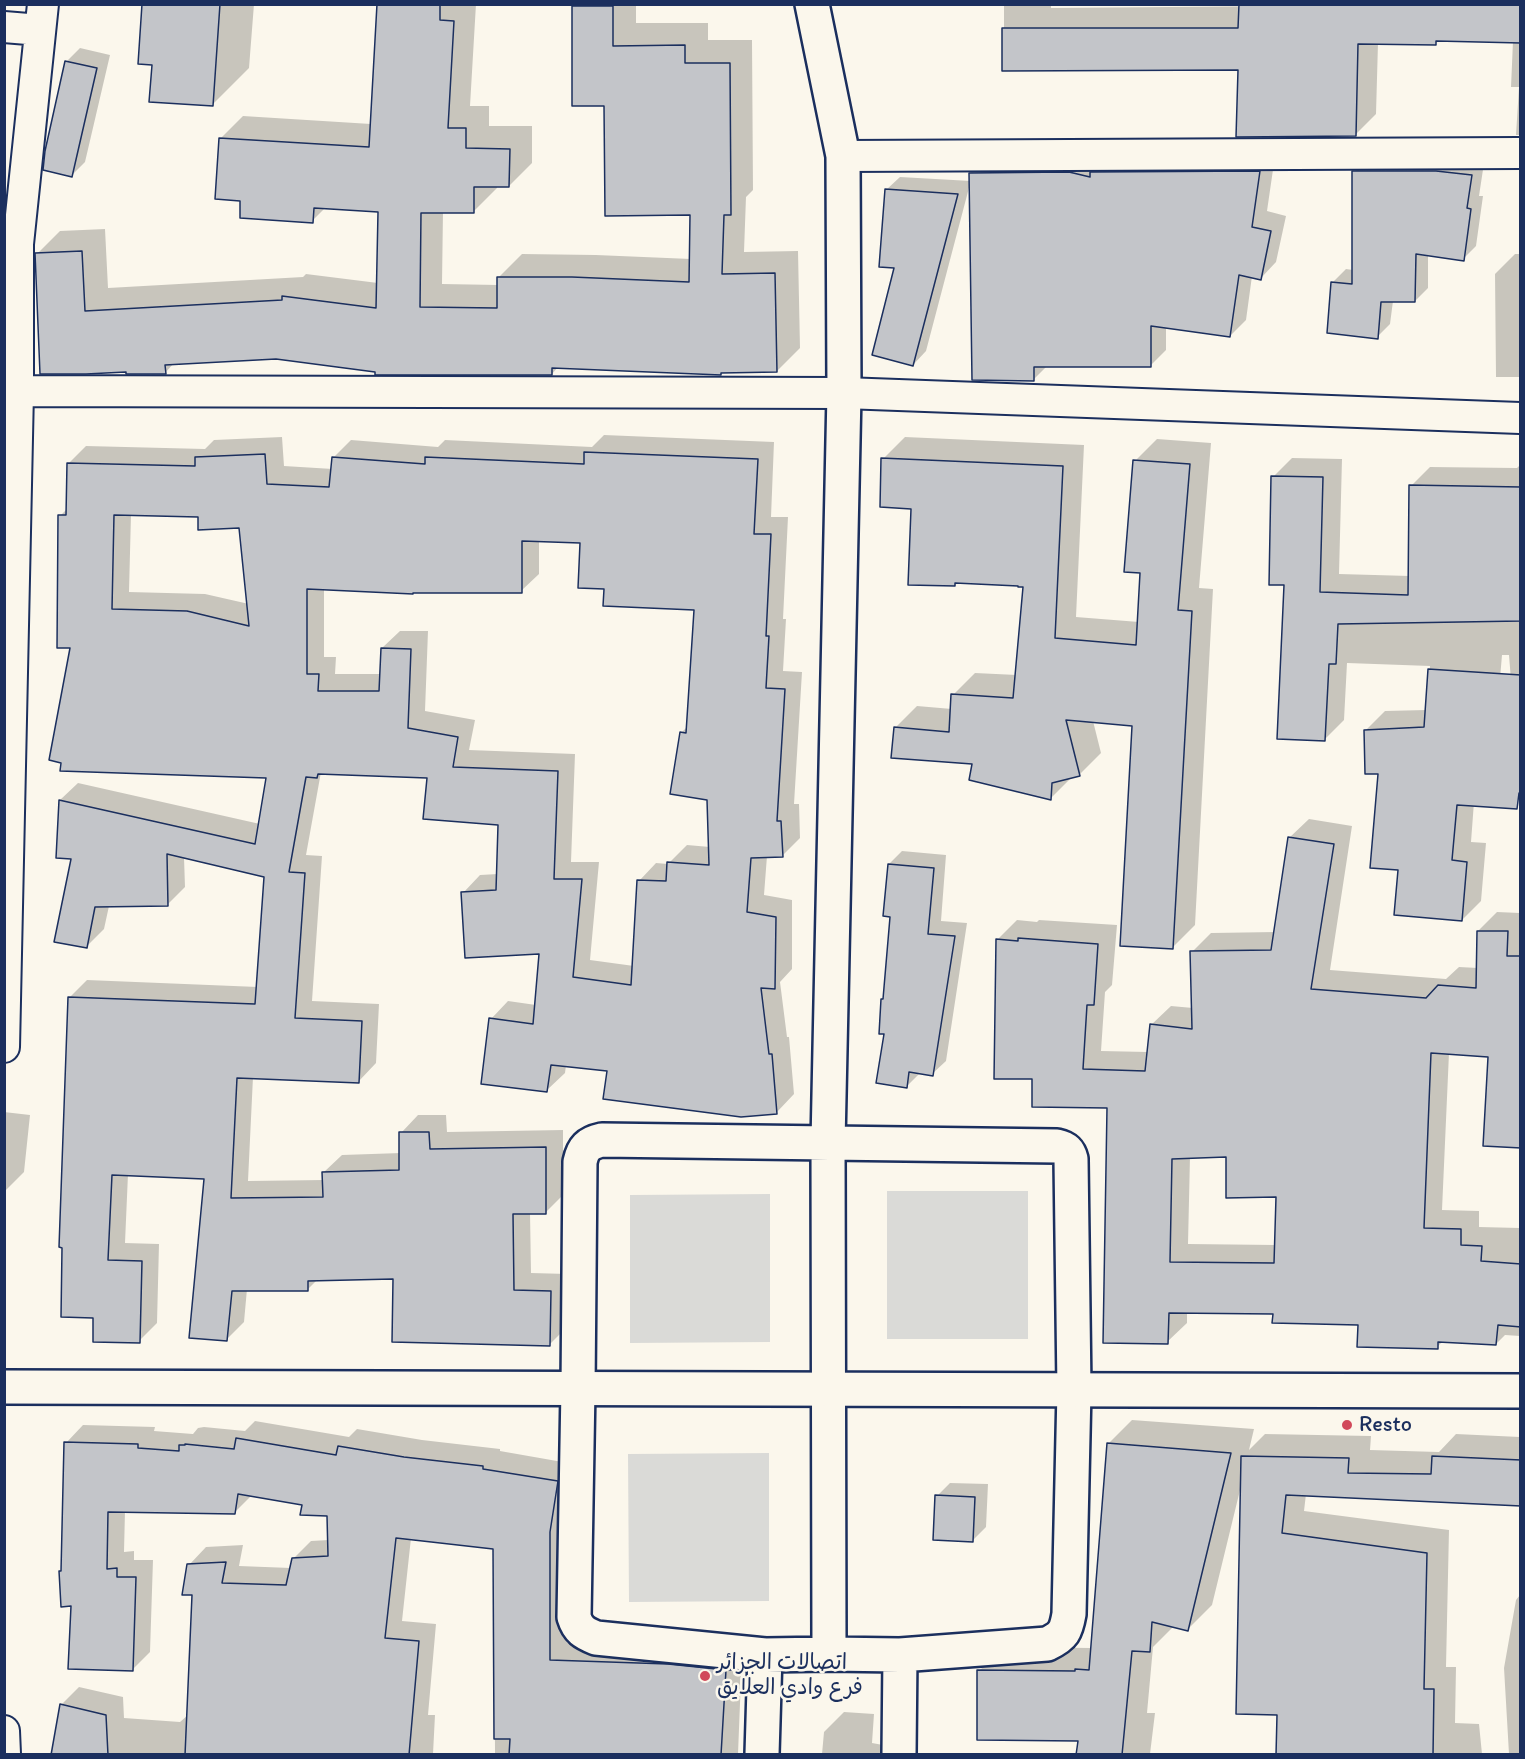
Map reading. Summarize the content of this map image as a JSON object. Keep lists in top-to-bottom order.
{
  "places": ["Resto", "اتصالات الجزائر فرع وادي العلايق"]
}
